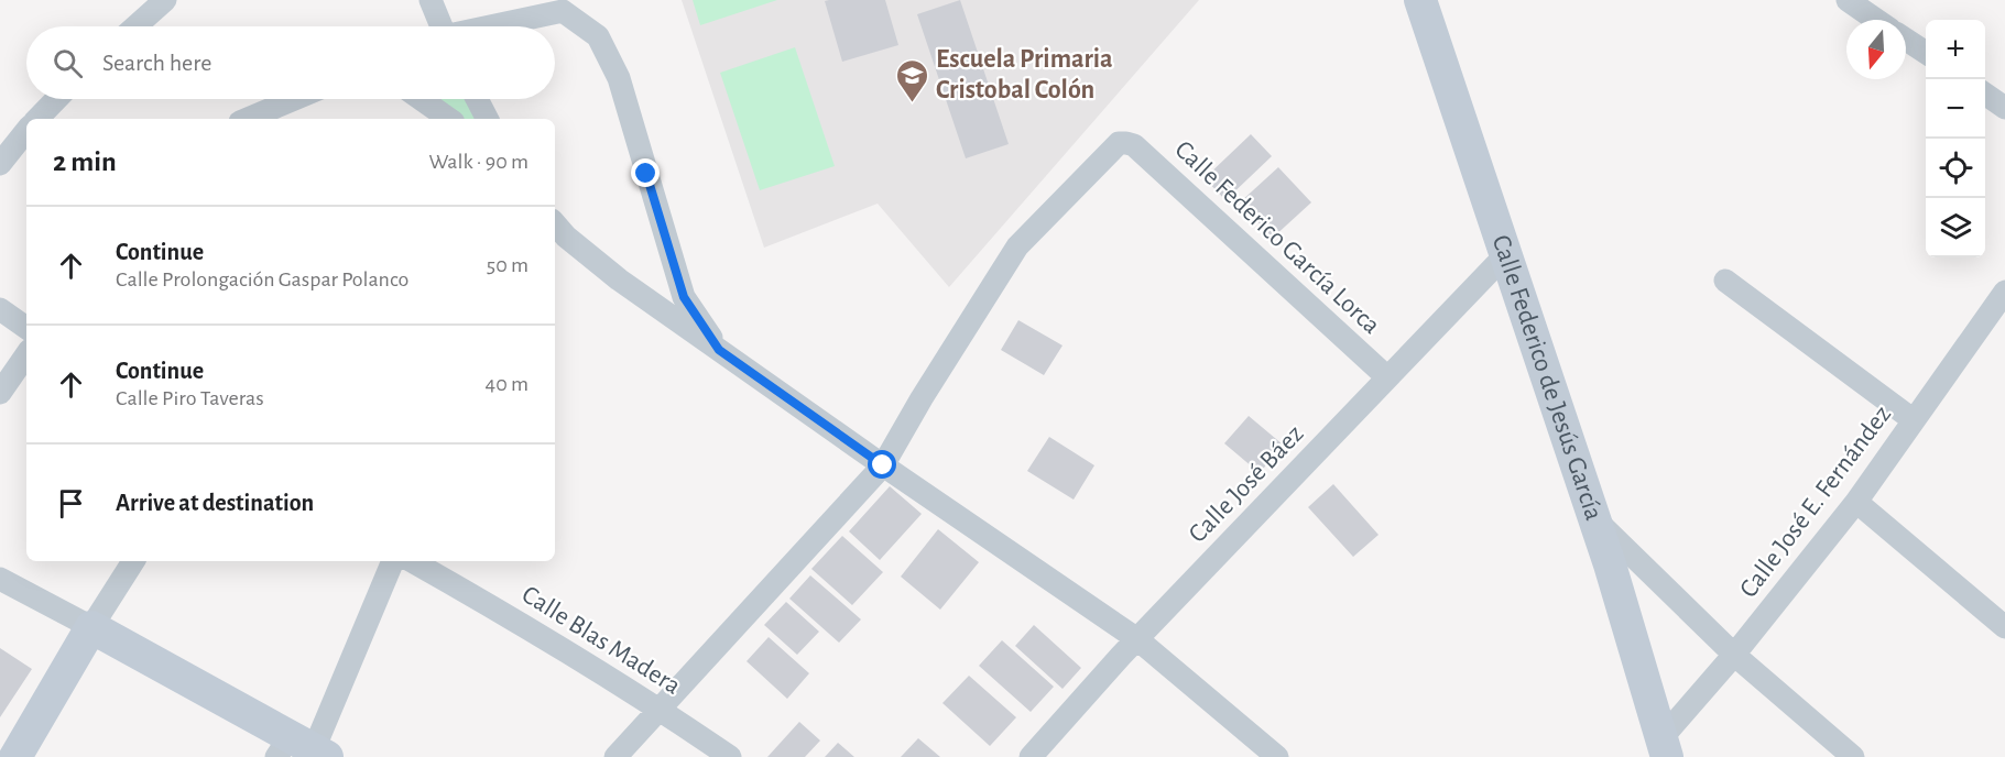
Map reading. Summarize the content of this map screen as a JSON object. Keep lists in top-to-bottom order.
{
  "streets": {
    "main road": ["Calle Federico de Jesús García"],
    "street": [
      "Calle Federico García Lorca",
      "Calle José Báez",
      "Calle José E. Fernández",
      "Calle Blas Madera"
    ]
  },
  "crossings": [
    ["Calle Federico García Lorca", "Calle José Báez"],
    ["Calle Federico de Jesús García", "Calle José Báez"],
    ["Calle Federico de Jesús García", "Calle José E. Fernández"]
  ],
  "places": {
    "school or university": ["Escuela Primaria Cristobal Colón"]
  },
  "north": "bottom",
  "page": {
    "map_buttons": ["+", "−"],
    "search": "Search here",
    "heading": ["2 min", "Walk · 90 m"],
    "list": [
      ["Continue", "Calle Prolongación Gaspar Polanco", "50 m"],
      ["Continue", "Calle Piro Taveras", "40 m"],
      "Arrive at destination"
    ]
  }
}
